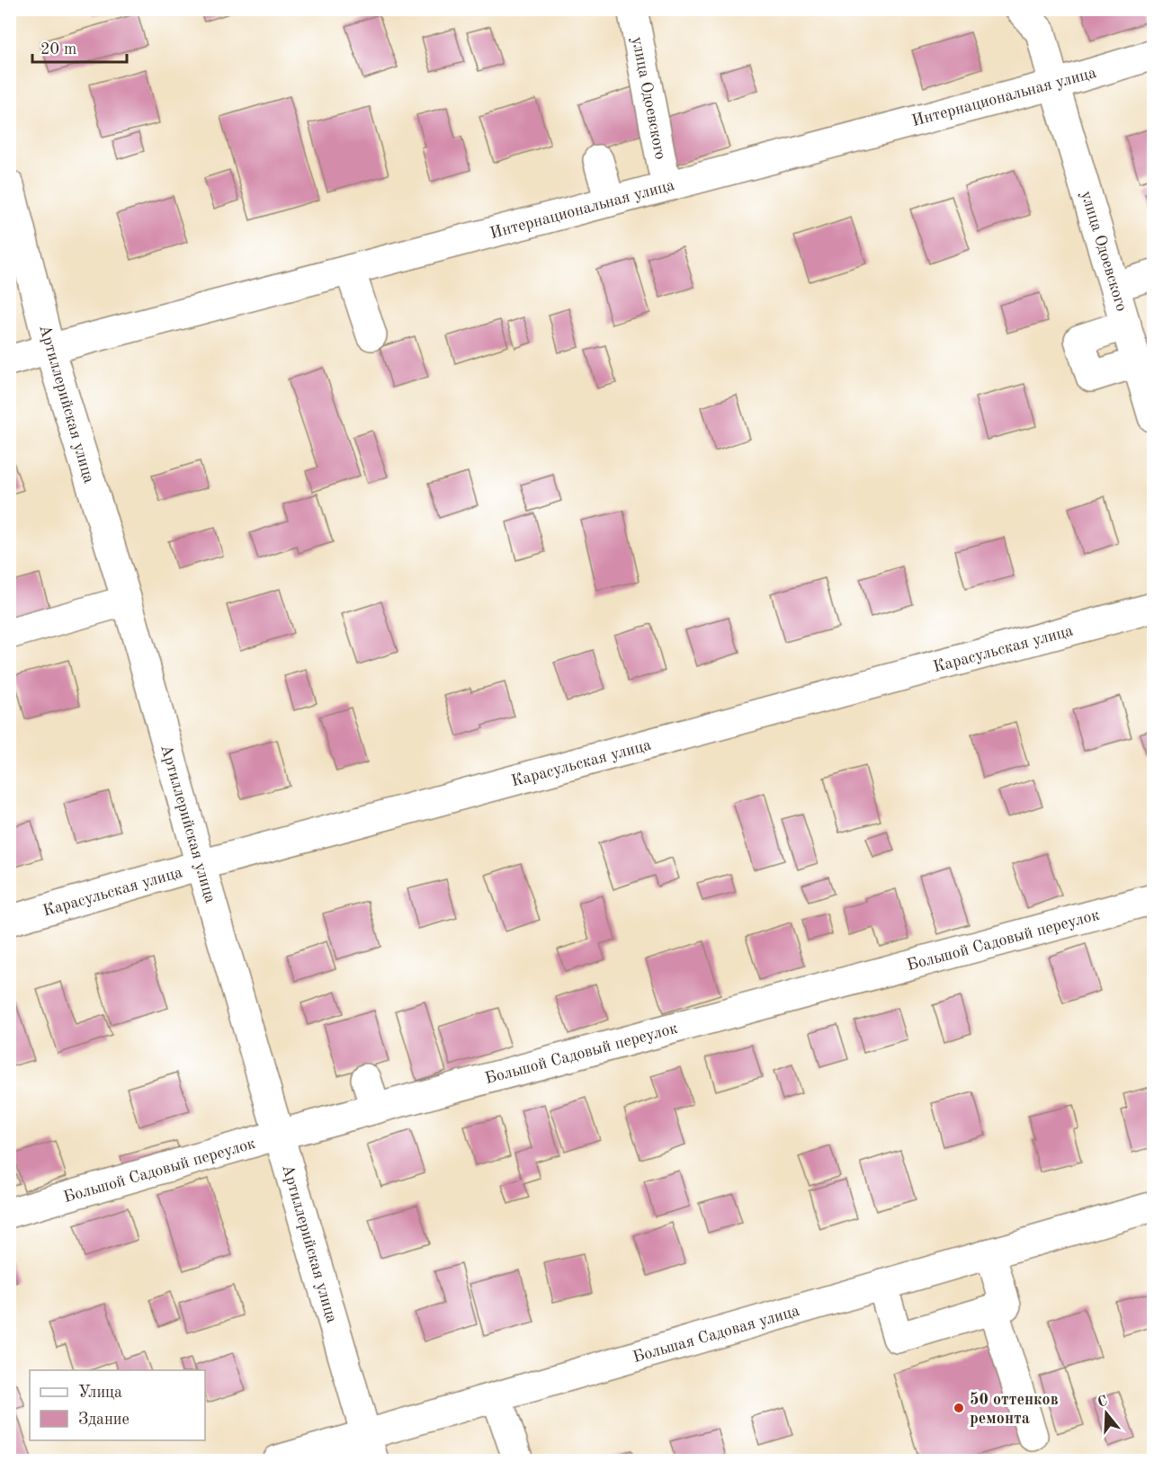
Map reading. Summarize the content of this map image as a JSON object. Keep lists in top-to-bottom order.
{
  "streets": {
    "street": [
      "Интернациональная улица",
      "улица Одоевского",
      "Артиллерийская улица",
      "Карасульская улица",
      "Большой Садовый переулок",
      "Большая Садовая улица"
    ]
  },
  "crossings": [
    ["Интернациональная улица", "улица Одоевского"],
    ["Интернациональная улица", "Артиллерийская улица"],
    ["Артиллерийская улица", "Карасульская улица"],
    ["Артиллерийская улица", "Большой Садовый переулок"],
    ["Артиллерийская улица", "Большая Садовая улица"]
  ],
  "places": ["50 оттенков ремонта"],
  "legend": ["Улица", "Здание"],
  "scale_bar": "20 m",
  "north": "top"
}
